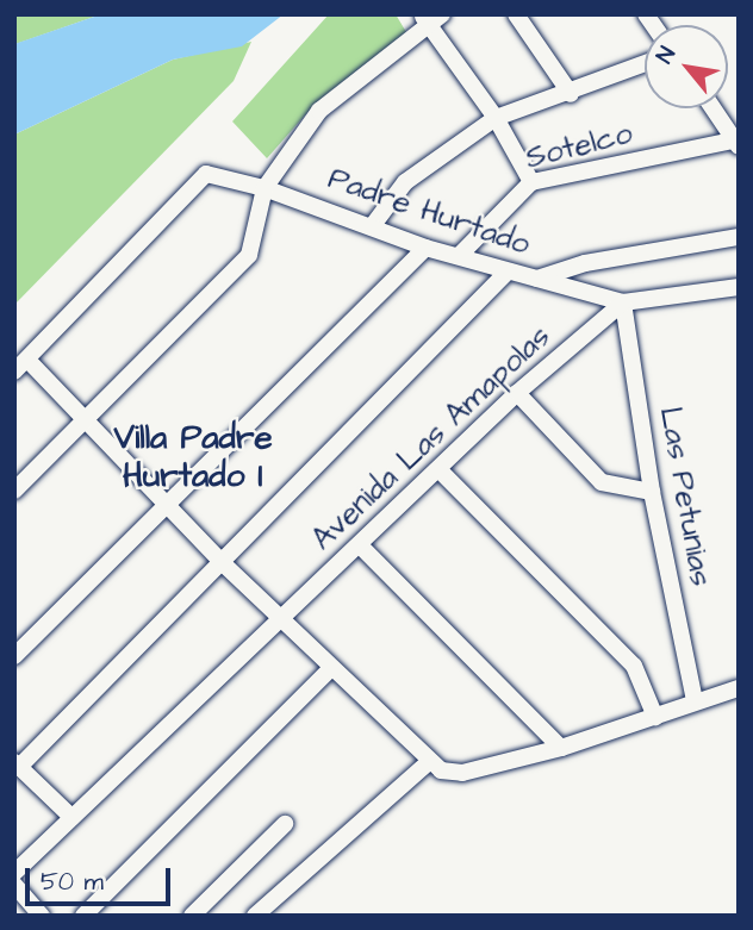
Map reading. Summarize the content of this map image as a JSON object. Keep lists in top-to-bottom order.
{
  "streets": {
    "street": [
      "Sotelco",
      "Padre Hurtado",
      "Avenida Las Amapolas",
      "Las Petunias"
    ]
  },
  "crossings": [
    ["Sotelco", "Padre Hurtado"],
    ["Padre Hurtado", "Avenida Las Amapolas"],
    ["Padre Hurtado", "Las Petunias"],
    ["Avenida Las Amapolas", "Las Petunias"]
  ],
  "districts": ["Villa Padre Hurtado I"],
  "scale_bar": "50 m",
  "north": "top left"
}
